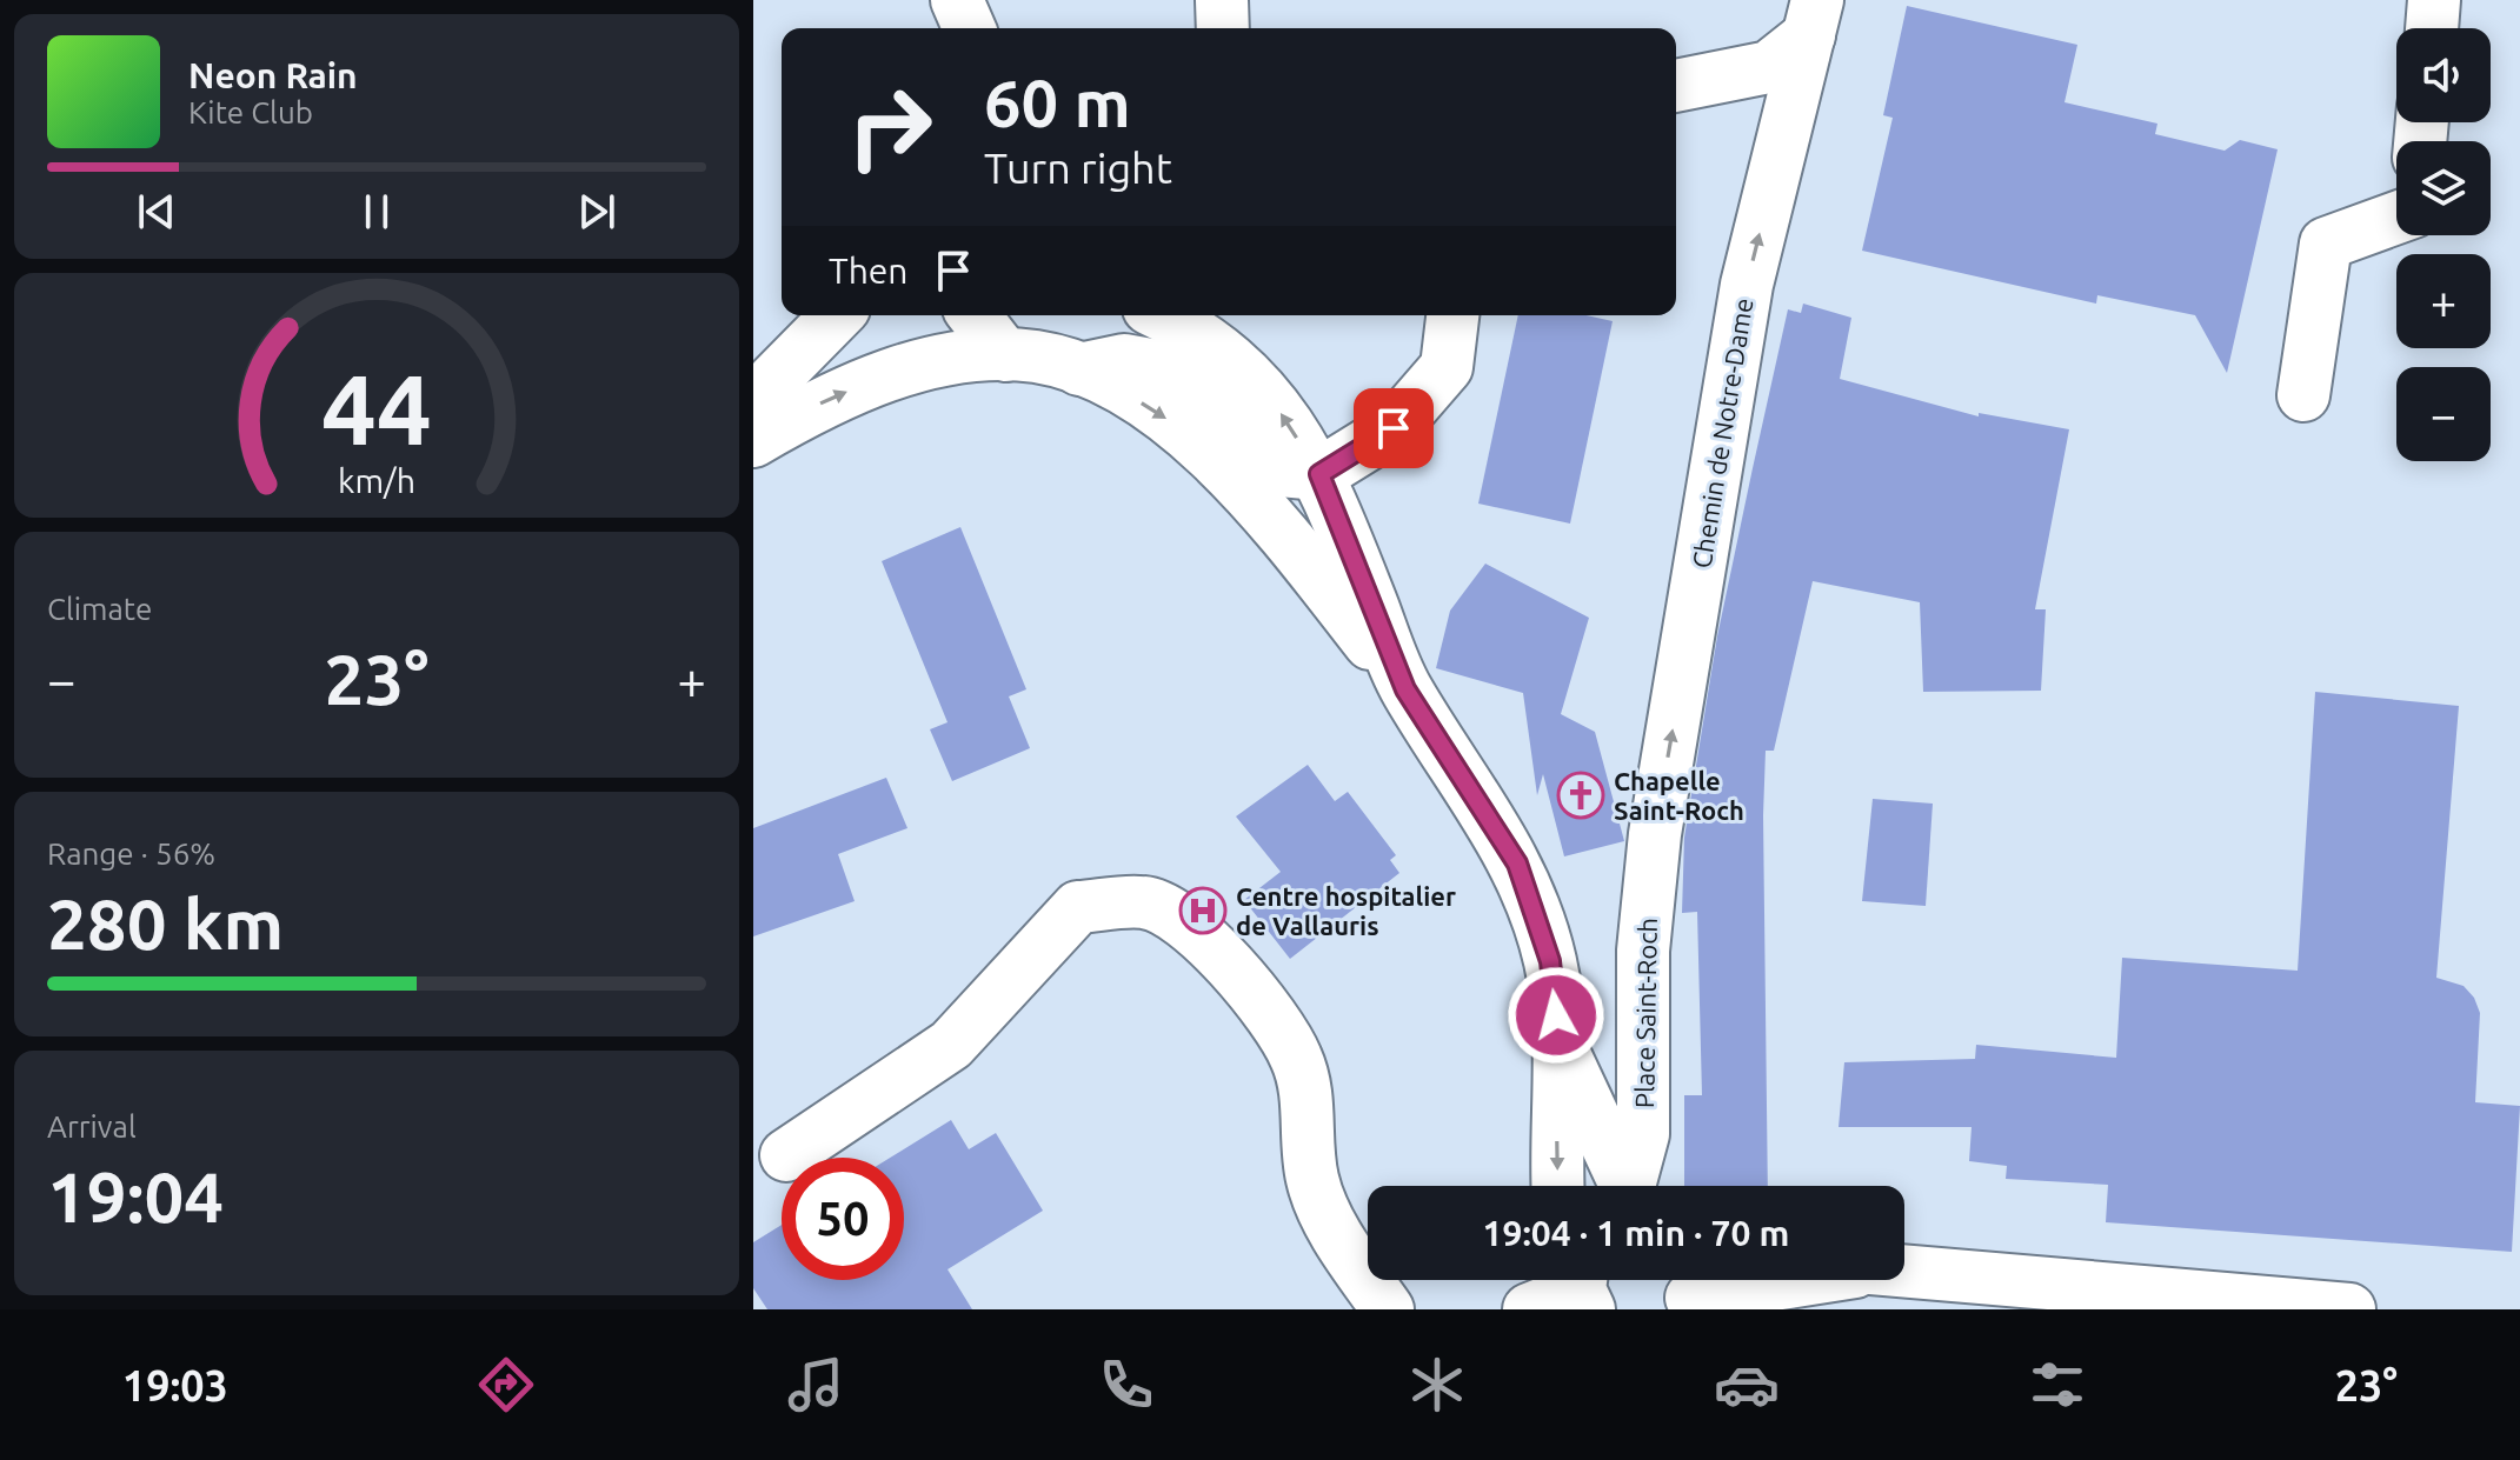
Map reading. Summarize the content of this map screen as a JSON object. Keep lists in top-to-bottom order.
{
  "streets": {
    "main road": ["Chemin de Notre-Dame", "Place Saint-Roch"]
  },
  "crossings": [
    ["Chemin de Notre-Dame", "Place Saint-Roch"]
  ],
  "one_way": ["Chemin de Notre-Dame"],
  "places": {
    "church": ["Chapelle Saint-Roch"],
    "hospital": ["Centre hospitalier de Vallauris"]
  },
  "page": {
    "map_buttons": ["+", "−"],
    "turn": ["60 m", "Turn right"],
    "song": ["Neon Rain", "Kite Club"],
    "then": "Then",
    "tile": [
      "Climate",
      ["Range · 56%", "280 km"],
      ["Arrival", "19:04"]
    ],
    "heat": ["−", "23°", "+"],
    "limit": "50",
    "trip": "19:04 · 1 min · 70 m",
    "tabs": ["19:03", "23°"],
    "gauge": ["44", "km/h"]
  }
}
